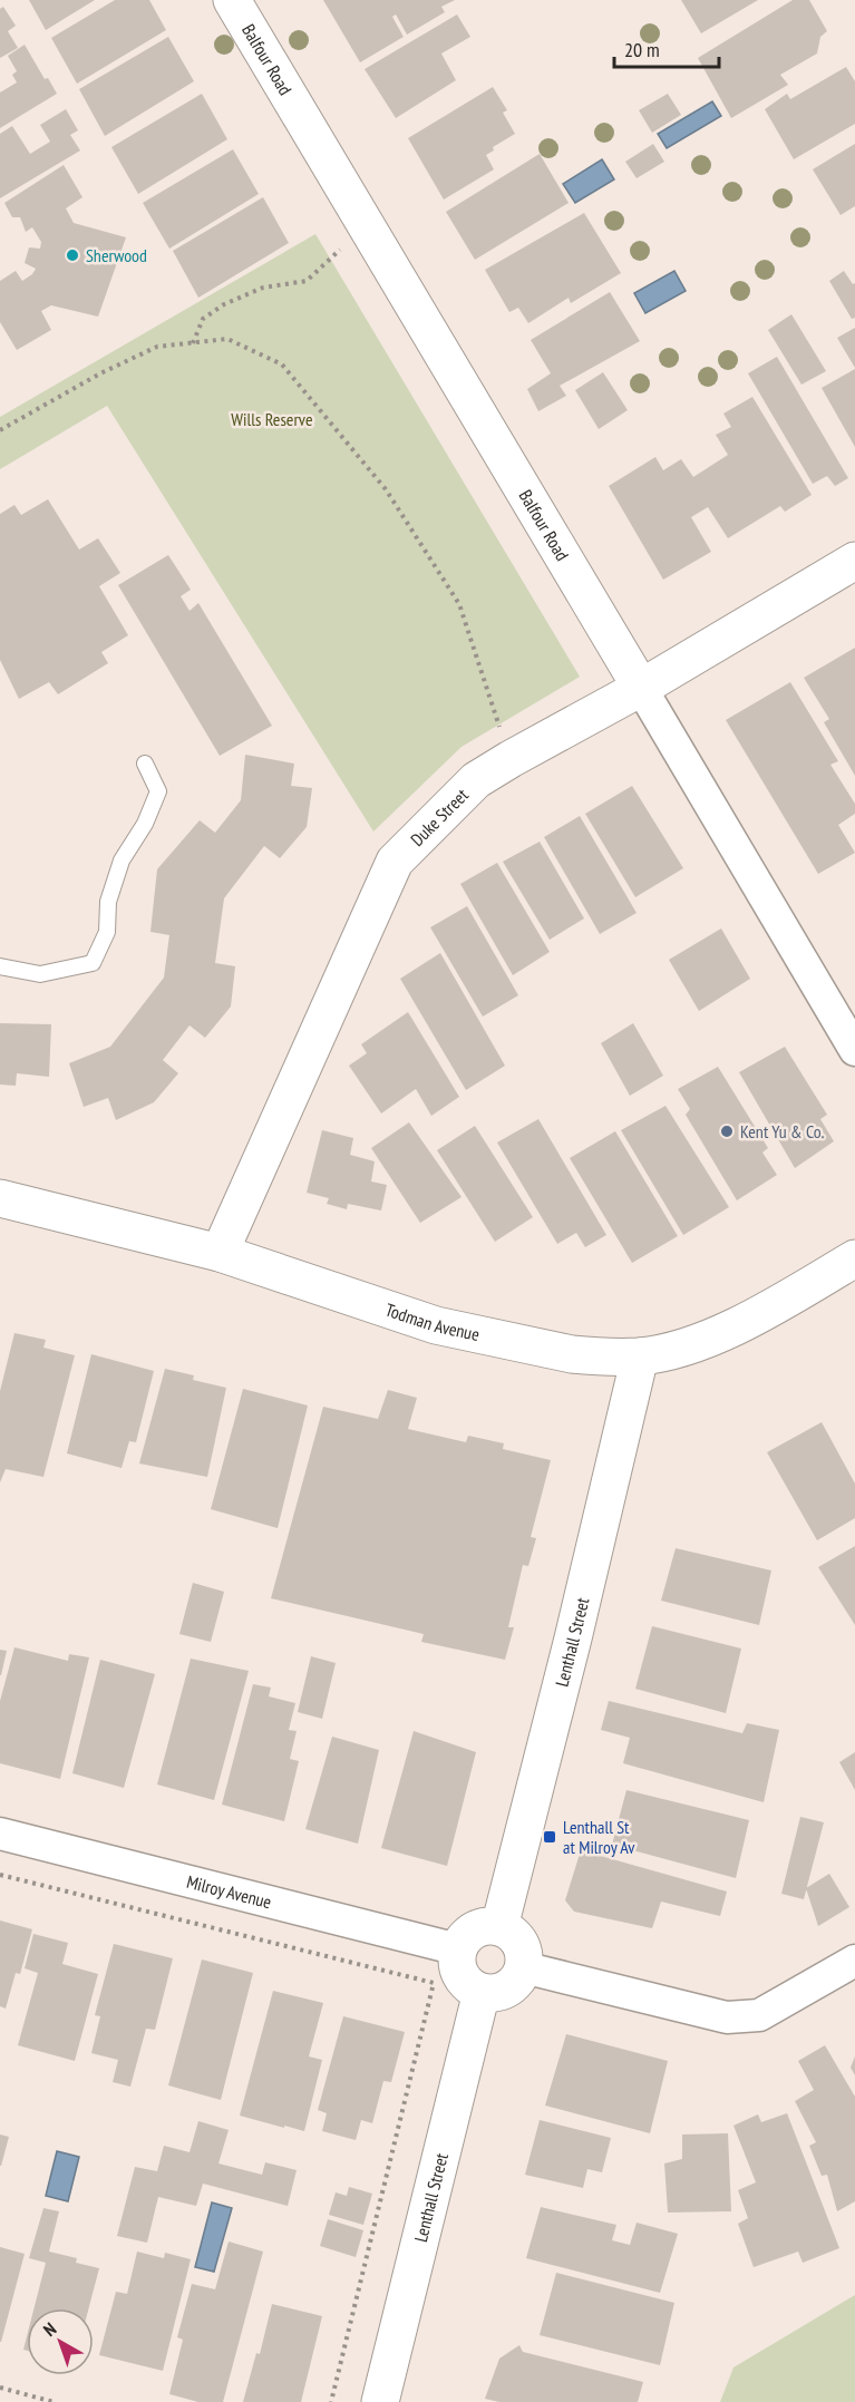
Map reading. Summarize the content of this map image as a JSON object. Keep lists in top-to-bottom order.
{
  "streets": {
    "street": [
      "Balfour Road",
      "Duke Street",
      "Todman Avenue",
      "Lenthall Street",
      "Milroy Avenue"
    ]
  },
  "crossings": [
    ["Balfour Road", "Duke Street"],
    ["Duke Street", "Todman Avenue"],
    ["Todman Avenue", "Lenthall Street"],
    ["Lenthall Street", "Milroy Avenue"]
  ],
  "parks": ["Wills Reserve"],
  "places": {
    "other": ["Sherwood", "Kent Yu & Co."],
    "transit": ["Lenthall St at Milroy Av"]
  },
  "scale_bar": "20 m",
  "north": "top left"
}
